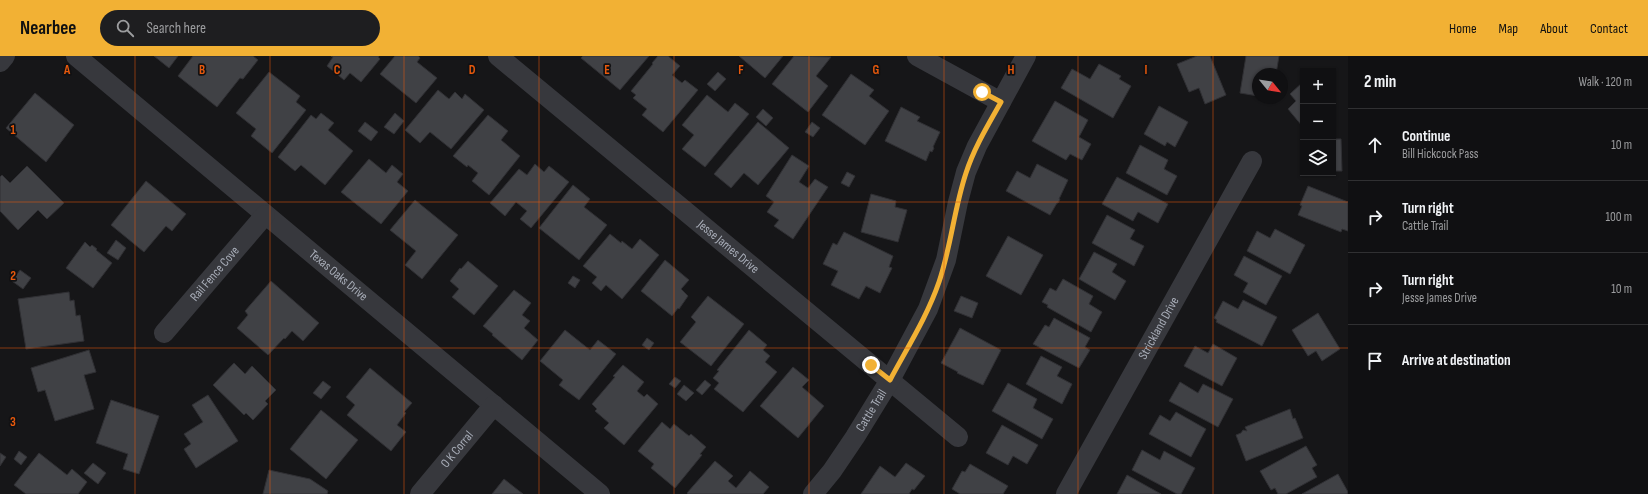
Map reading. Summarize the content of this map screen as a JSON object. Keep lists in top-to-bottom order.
{
  "streets": {
    "street": [
      "Jesse James Drive",
      "Rail Fence Cove",
      "Texas Oaks Drive",
      "Strickland Drive",
      "Cattle Trail",
      "O K Corral"
    ]
  },
  "crossings": [
    ["Jesse James Drive", "Cattle Trail"],
    ["Rail Fence Cove", "Texas Oaks Drive"],
    ["Texas Oaks Drive", "O K Corral"]
  ],
  "north": "bottom right",
  "page": {
    "header": "Nearbee",
    "search": "Search here",
    "nav": [
      "Home",
      "Map",
      "About",
      "Contact"
    ],
    "heading": ["2 min", "Walk · 120 m"],
    "map_buttons": ["+", "−"],
    "list": [
      ["Continue", "Bill Hickcock Pass", "10 m"],
      ["Turn right", "Cattle Trail", "100 m"],
      ["Turn right", "Jesse James Drive", "10 m"],
      "Arrive at destination"
    ]
  },
  "grid": {
    "columns": [
      "A",
      "B",
      "C",
      "D",
      "E",
      "F",
      "G",
      "H",
      "I"
    ],
    "rows": ["1", "2", "3"]
  }
}
